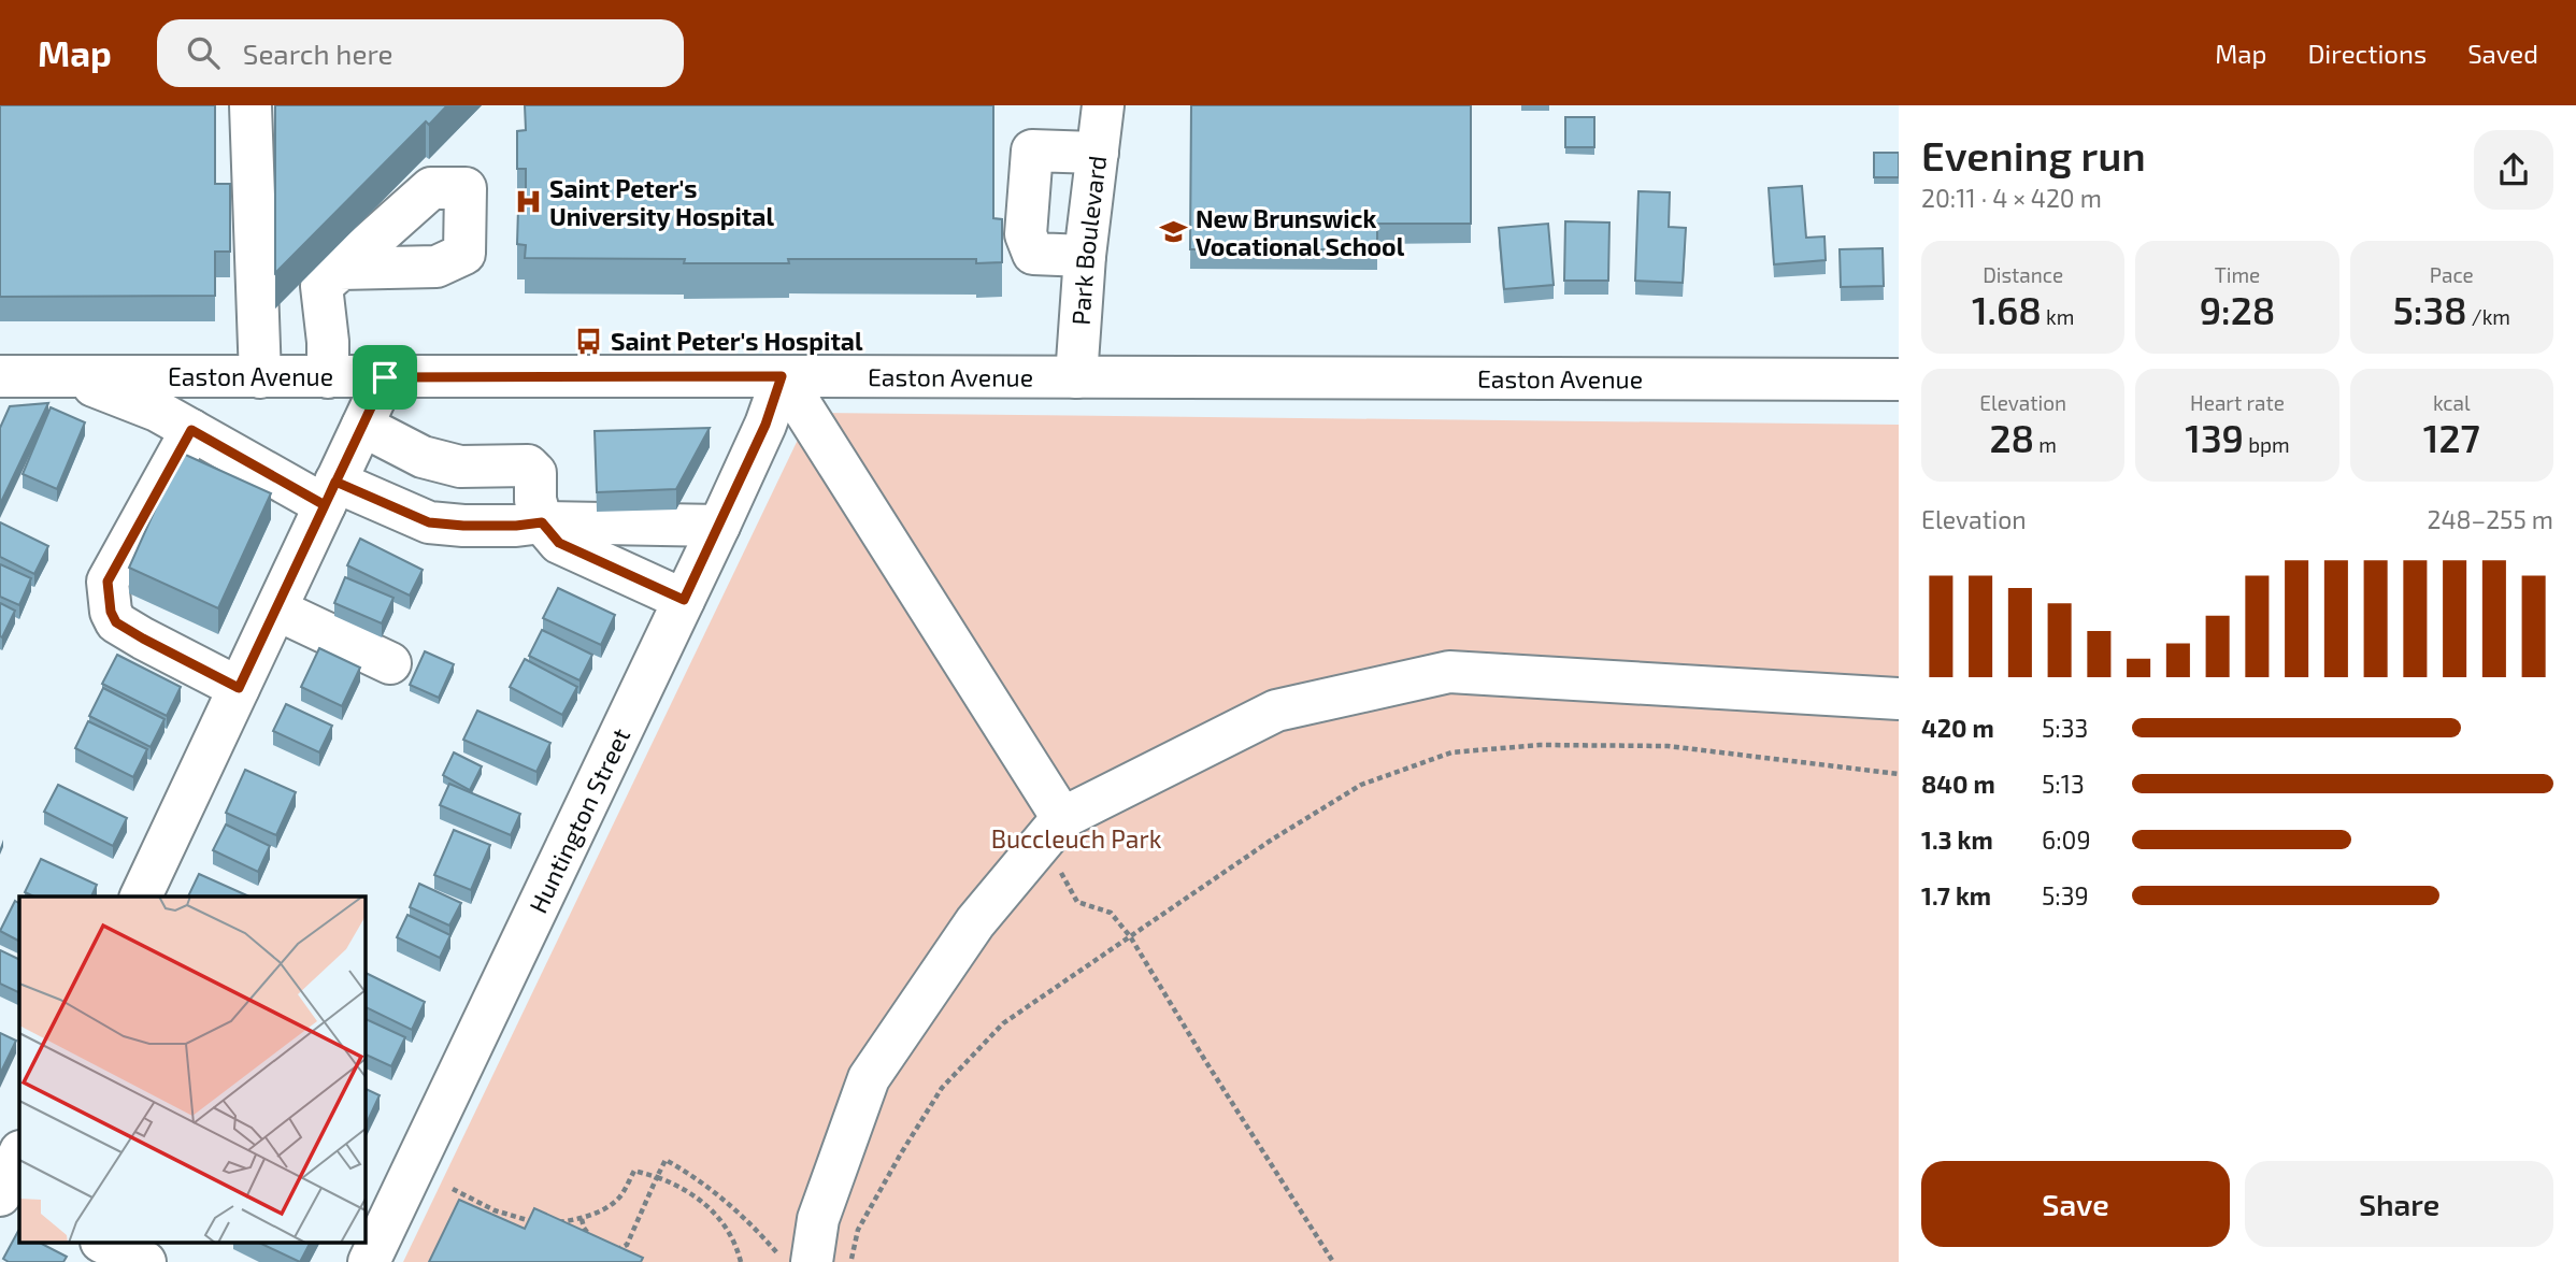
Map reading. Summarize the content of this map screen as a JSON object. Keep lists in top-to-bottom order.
{
  "streets": {
    "street": ["Park Boulevard", "Easton Avenue", "Huntington Street"]
  },
  "crossings": [
    ["Park Boulevard", "Easton Avenue"],
    ["Easton Avenue", "Huntington Street"]
  ],
  "parks": ["Buccleuch Park"],
  "places": {
    "hospital": ["Saint Peter's University Hospital"],
    "school or university": ["New Brunswick Vocational School"],
    "bus stop": ["Saint Peter's Hospital"]
  },
  "page": {
    "header": "Map",
    "search": "Search here",
    "nav": ["Map", "Directions", "Saved"],
    "heading": ["Evening run", "20:11 · 4 × 420 m"],
    "stats": [
      ["Distance", "1.68 km"],
      ["Time", "9:28"],
      ["Pace", "5:38 /km"],
      ["Elevation", "28 m"],
      ["Heart rate", "139 bpm"],
      ["kcal", "127"]
    ],
    "chart": ["Elevation", "248–255 m"],
    "list": [
      {
        "name": "420 m",
        "note": "5:33"
      },
      {
        "name": "840 m",
        "note": "5:13"
      },
      {
        "name": "1.3 km",
        "note": "6:09"
      },
      {
        "name": "1.7 km",
        "note": "5:39"
      }
    ],
    "buttons": ["Save", "Share"]
  }
}
